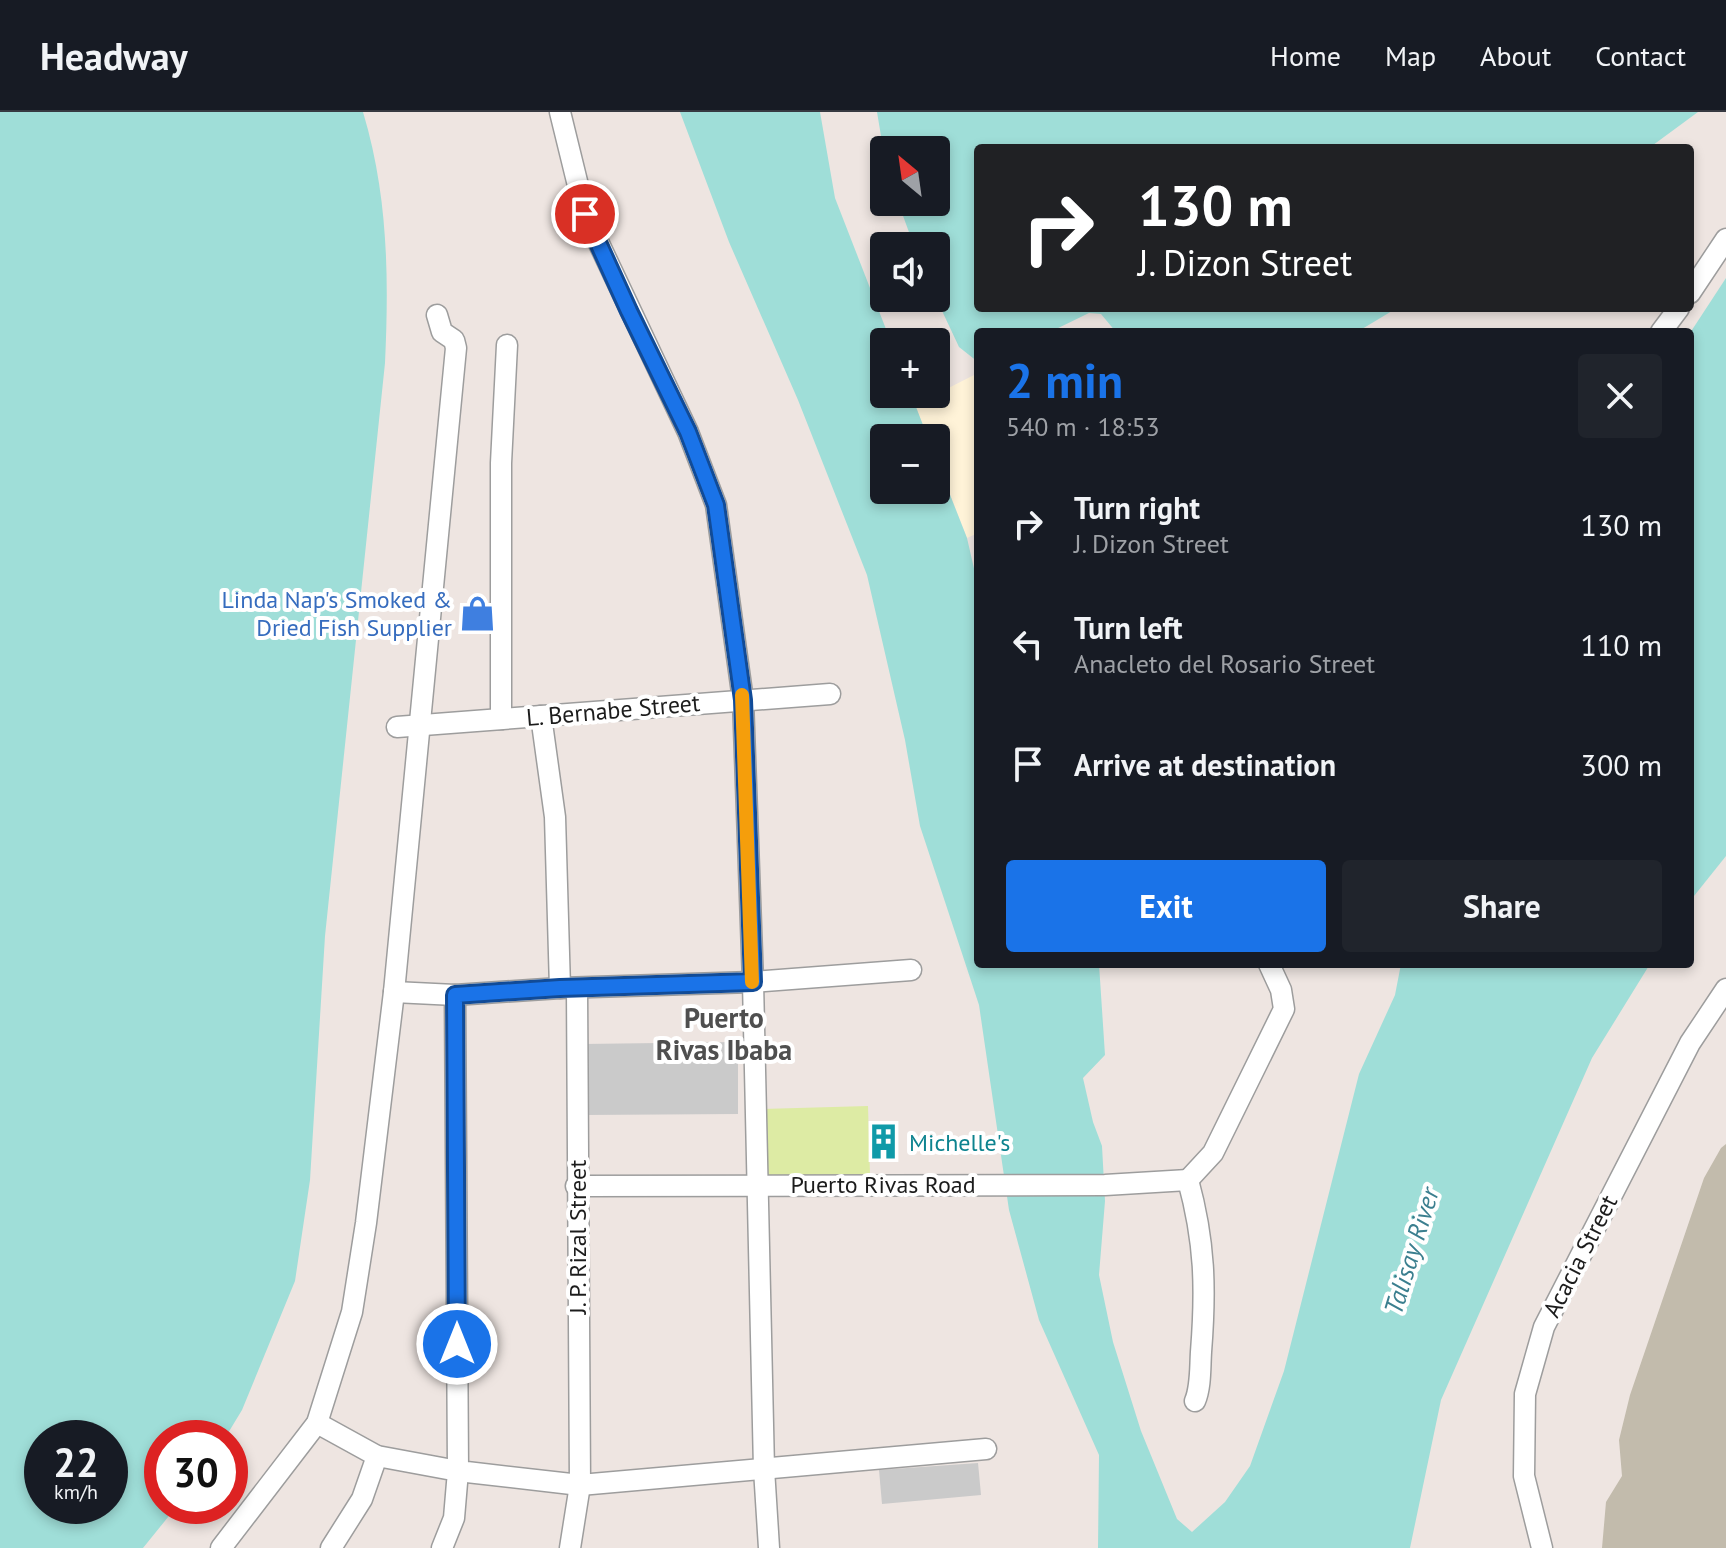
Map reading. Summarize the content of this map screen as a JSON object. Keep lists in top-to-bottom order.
{
  "streets": {
    "street": [
      "L. Bernabe Street",
      "Puerto Rivas Road",
      "J. P. Rizal Street",
      "Acacia Street"
    ]
  },
  "crossings": [
    ["L. Bernabe Street", "J. P. Rizal Street"],
    ["Puerto Rivas Road", "J. P. Rizal Street"]
  ],
  "districts": ["Puerto Rivas Ibaba"],
  "water": ["Talisay River"],
  "places": {
    "shop": ["Linda Nap's Smoked & Dried Fish Supplier"],
    "building": ["Michelle's"]
  },
  "north": "top left",
  "page": {
    "header": "Headway",
    "nav": [
      "Home",
      "Map",
      "About",
      "Contact"
    ],
    "map_buttons": ["+", "−"],
    "turn": ["130 m", "J. Dizon Street"],
    "heading": ["2 min", "540 m · 18:53"],
    "list": [
      {
        "name": "Turn right",
        "note": "J. Dizon Street",
        "value": "130 m"
      },
      {
        "name": "Turn left",
        "note": "Anacleto del Rosario Street",
        "value": "110 m"
      },
      {
        "name": "Arrive at destination",
        "value": "300 m"
      }
    ],
    "buttons": ["Exit", "Share"],
    "speed": "22 km/h",
    "limit": "30"
  }
}
